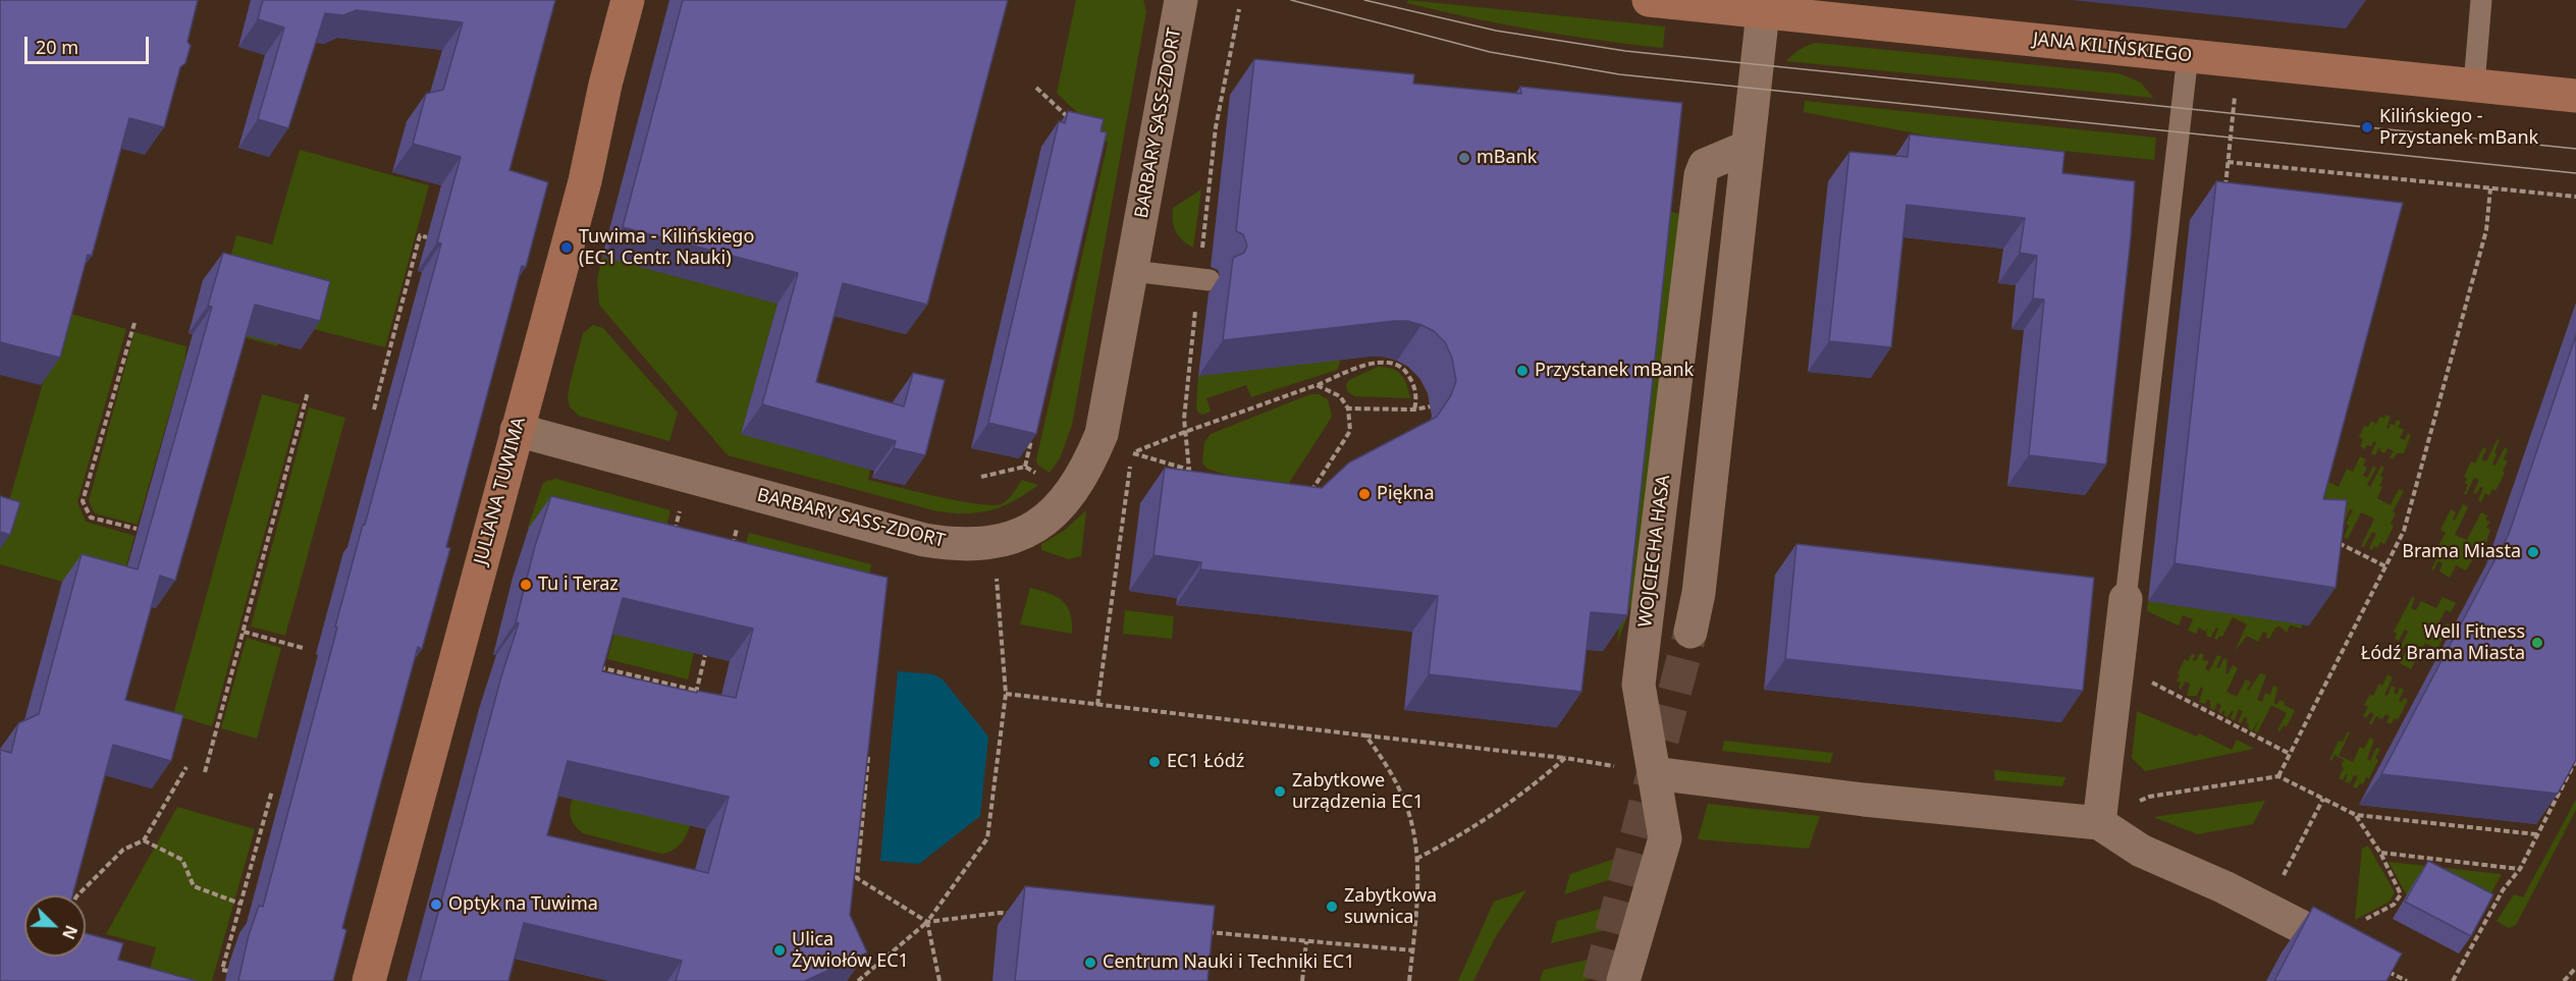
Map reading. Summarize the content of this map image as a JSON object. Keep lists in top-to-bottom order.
{
  "streets": {
    "street": [
      "JANA KILIŃSKIEGO",
      "BARBARY SASS-ZDORT",
      "JULIANA TUWIMA",
      "WOJCIECHA HASA"
    ]
  },
  "crossings": [
    ["BARBARY SASS-ZDORT", "JULIANA TUWIMA"]
  ],
  "places": [
    "Kilińskiego - Przystanek mBank",
    "mBank",
    "Tuwima - Kilińskiego (EC1 Centr. Nauki)",
    "Przystanek mBank",
    "Piękna",
    "Brama Miasta",
    "Tu i Teraz",
    "Well Fitness Łódź Brama Miasta",
    "EC1 Łódź",
    "Zabytkowe urządzenia EC1",
    "Optyk na Tuwima",
    "Zabytkowa suwnica",
    "Ulica Żywiołów EC1",
    "Centrum Nauki i Techniki EC1"
  ],
  "scale_bar": "20 m",
  "north": "bottom right"
}
